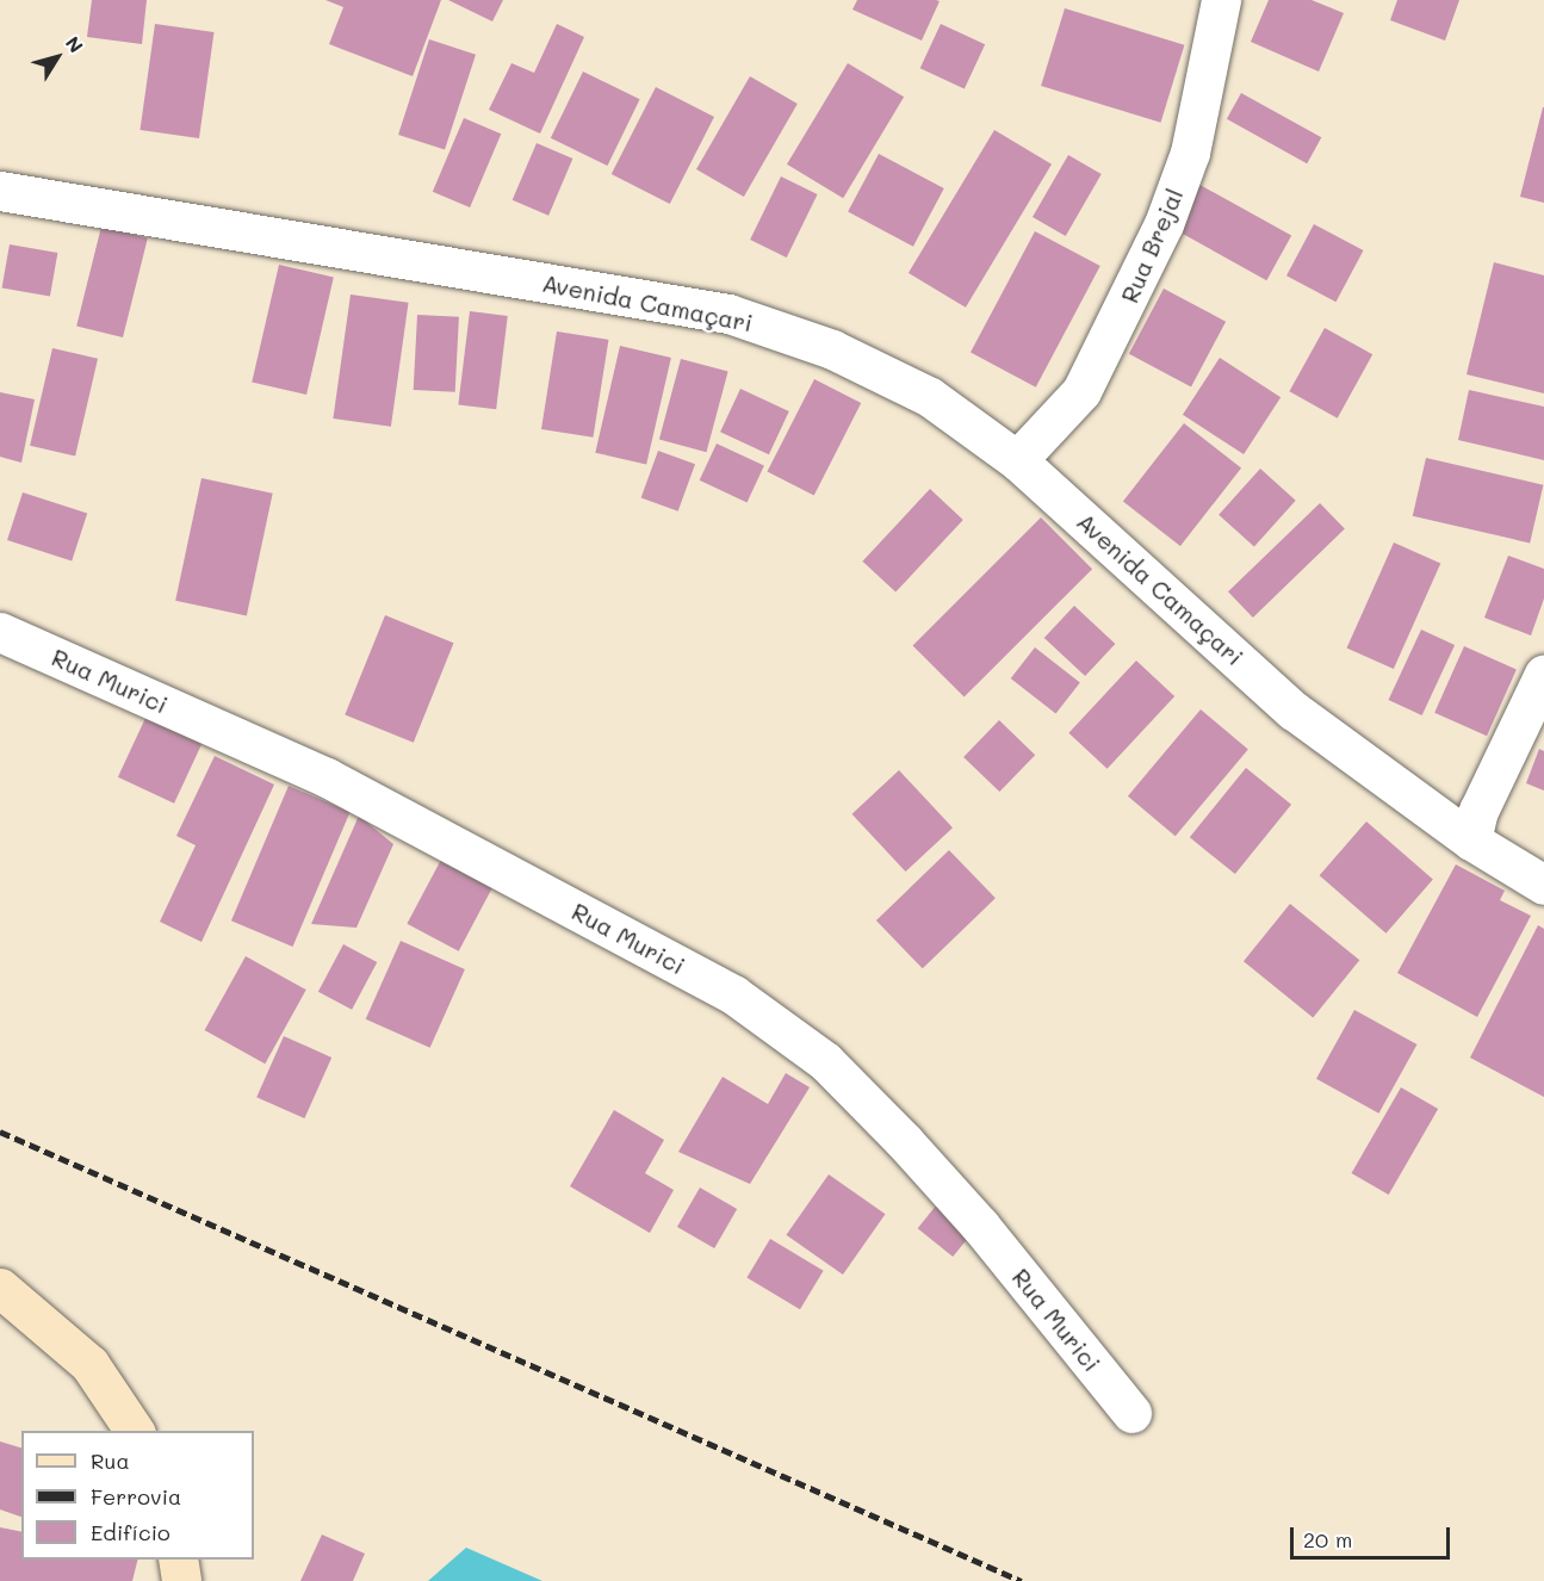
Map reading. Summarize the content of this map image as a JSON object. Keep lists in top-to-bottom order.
{
  "streets": {
    "street": ["Rua Brejal", "Avenida Camaçari", "Rua Murici"]
  },
  "crossings": [
    ["Rua Brejal", "Avenida Camaçari"]
  ],
  "legend": ["Rua", "Ferrovia", "Edifício"],
  "scale_bar": "20 m",
  "north": "top right"
}
